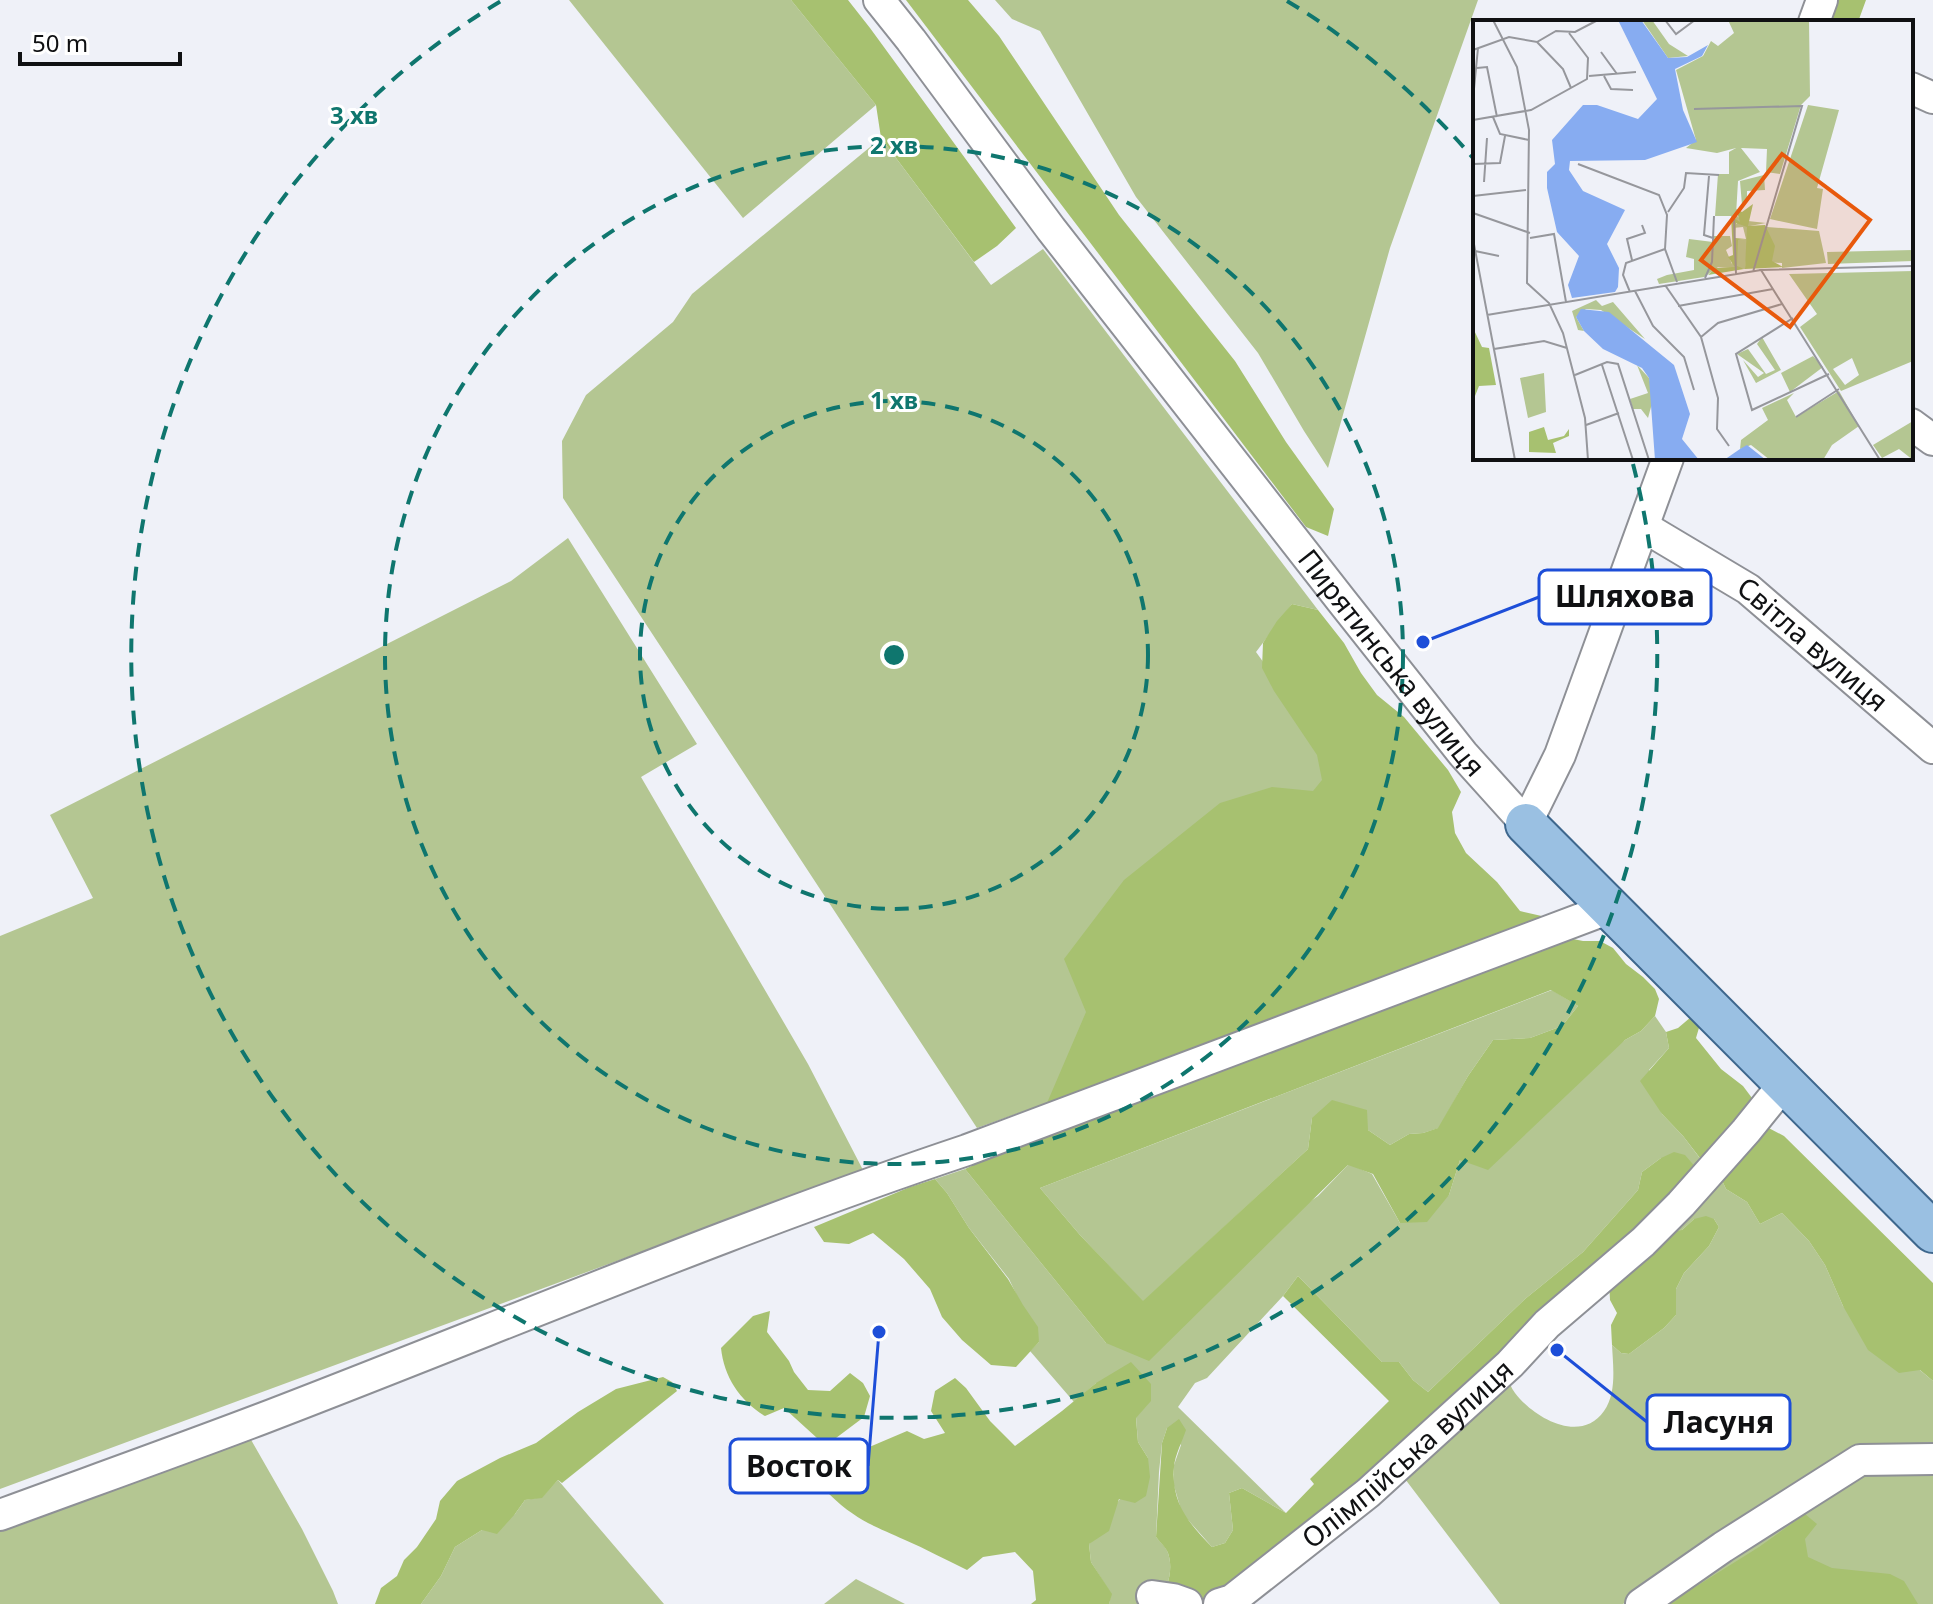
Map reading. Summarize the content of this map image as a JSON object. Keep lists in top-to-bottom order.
{
  "streets": {
    "main road": ["Пирятинська вулиця"],
    "street": ["Світла вулиця", "Олімпійська вулиця"]
  },
  "crossings": [
    ["Пирятинська вулиця", "Олімпійська вулиця"]
  ],
  "places": ["Шляхова", "Восток", "Ласуня"],
  "scale_bar": "50 m",
  "rings": ["3 хв", "2 хв", "1 хв"]
}
